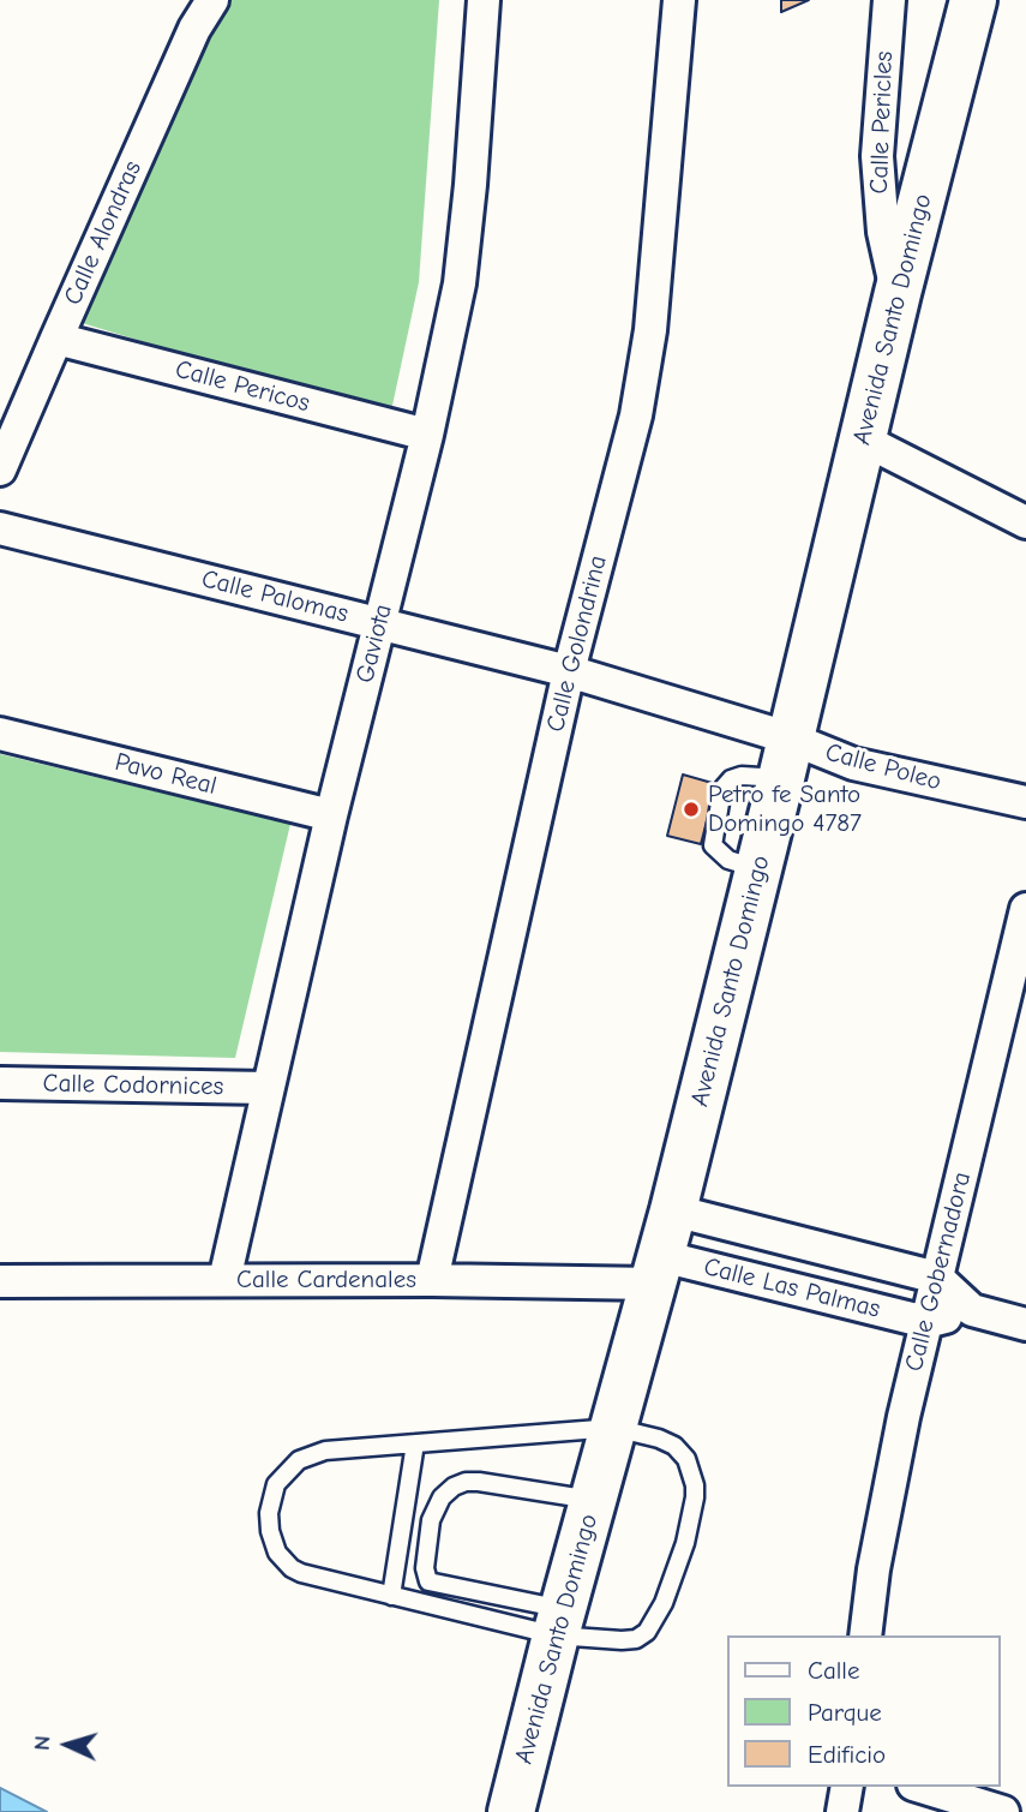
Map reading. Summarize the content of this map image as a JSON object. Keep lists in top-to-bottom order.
{
  "streets": {
    "main road": ["Avenida Santo Domingo"],
    "street": [
      "Calle Pericles",
      "Calle Alondras",
      "Calle Pericos",
      "Calle Palomas",
      "Gaviota",
      "Calle Golondrina",
      "Calle Poleo",
      "Pavo Real",
      "Calle Codornices",
      "Calle Gobernadora",
      "Calle Cardenales",
      "Calle Las Palmas"
    ]
  },
  "crossings": [
    ["Calle Pericles", "Avenida Santo Domingo"],
    ["Calle Alondras", "Calle Pericos"],
    ["Avenida Santo Domingo", "Calle Palomas"],
    ["Avenida Santo Domingo", "Calle Poleo"],
    ["Avenida Santo Domingo", "Calle Cardenales"],
    ["Avenida Santo Domingo", "Calle Las Palmas"],
    ["Calle Pericos", "Gaviota"],
    ["Calle Palomas", "Gaviota"],
    ["Calle Palomas", "Calle Golondrina"],
    ["Calle Palomas", "Calle Poleo"],
    ["Gaviota", "Pavo Real"],
    ["Gaviota", "Calle Codornices"],
    ["Gaviota", "Calle Cardenales"],
    ["Calle Golondrina", "Calle Cardenales"],
    ["Calle Gobernadora", "Calle Las Palmas"],
    ["Calle Cardenales", "Calle Las Palmas"]
  ],
  "places": ["Petro fe Santo Domingo 4787"],
  "legend": ["Calle", "Parque", "Edificio"],
  "north": "left"
}
